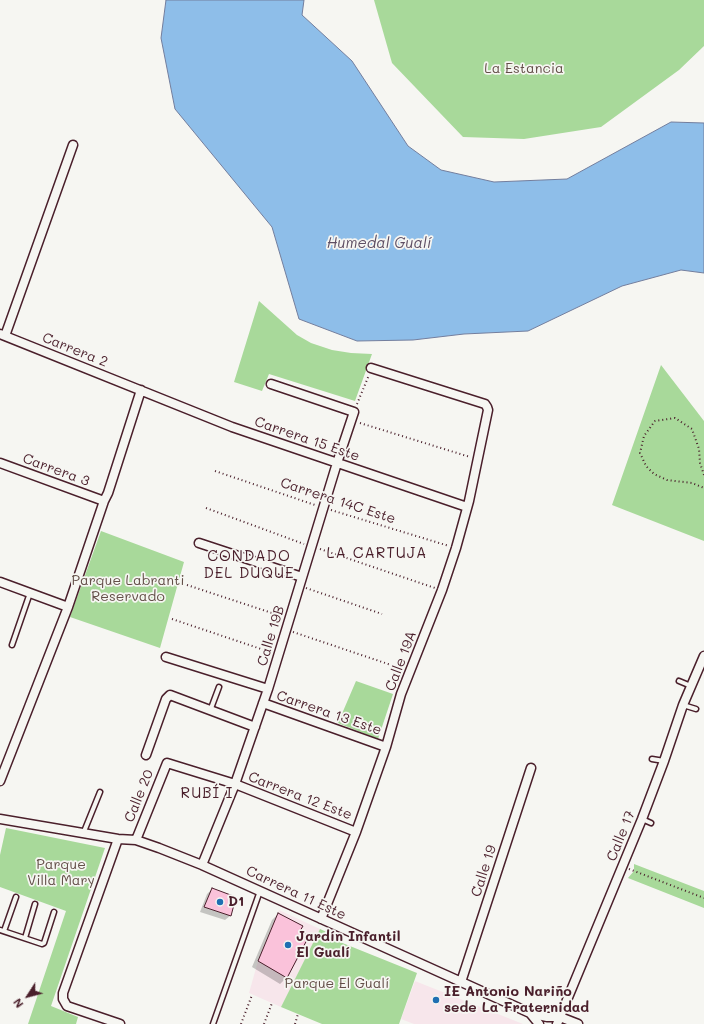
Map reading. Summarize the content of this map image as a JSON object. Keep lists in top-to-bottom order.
{
  "streets": {
    "street": [
      "Carrera 2",
      "Carrera 15 Este",
      "Carrera 3",
      "Calle 19B",
      "Calle 19A",
      "Carrera 13 Este",
      "Calle 20",
      "Carrera 12 Este",
      "Calle 17",
      "Calle 19",
      "Carrera 11 Este"
    ],
    "path": ["Carrera 14C Este"]
  },
  "crossings": [
    ["Carrera 2", "Carrera 15 Este"],
    ["Carrera 15 Este", "Calle 19B"],
    ["Carrera 15 Este", "Calle 19A"],
    ["Carrera 14C Este", "Calle 19B"],
    ["Carrera 14C Este", "Calle 19A"],
    ["Calle 19B", "Carrera 13 Este"],
    ["Calle 19B", "Carrera 12 Este"],
    ["Calle 19B", "Carrera 11 Este"],
    ["Calle 19A", "Carrera 13 Este"],
    ["Calle 19A", "Carrera 12 Este"],
    ["Calle 19A", "Carrera 11 Este"],
    ["Calle 20", "Carrera 12 Este"],
    ["Calle 20", "Carrera 11 Este"],
    ["Calle 17", "Carrera 11 Este"],
    ["Calle 19", "Carrera 11 Este"]
  ],
  "districts": ["LA CARTUJA", "CONDADO DEL DUQUE", "RUBÍ I"],
  "water": ["Humedal Gualí"],
  "parks": [
    "La Estancia",
    "Parque Labranti Reservado",
    "Parque Villa Mary",
    "Parque El Gualí"
  ],
  "places": ["D1", "Jardín Infantil El Gualí", "IE Antonio Nariño sede La Fraternidad"],
  "north": "bottom left"
}
